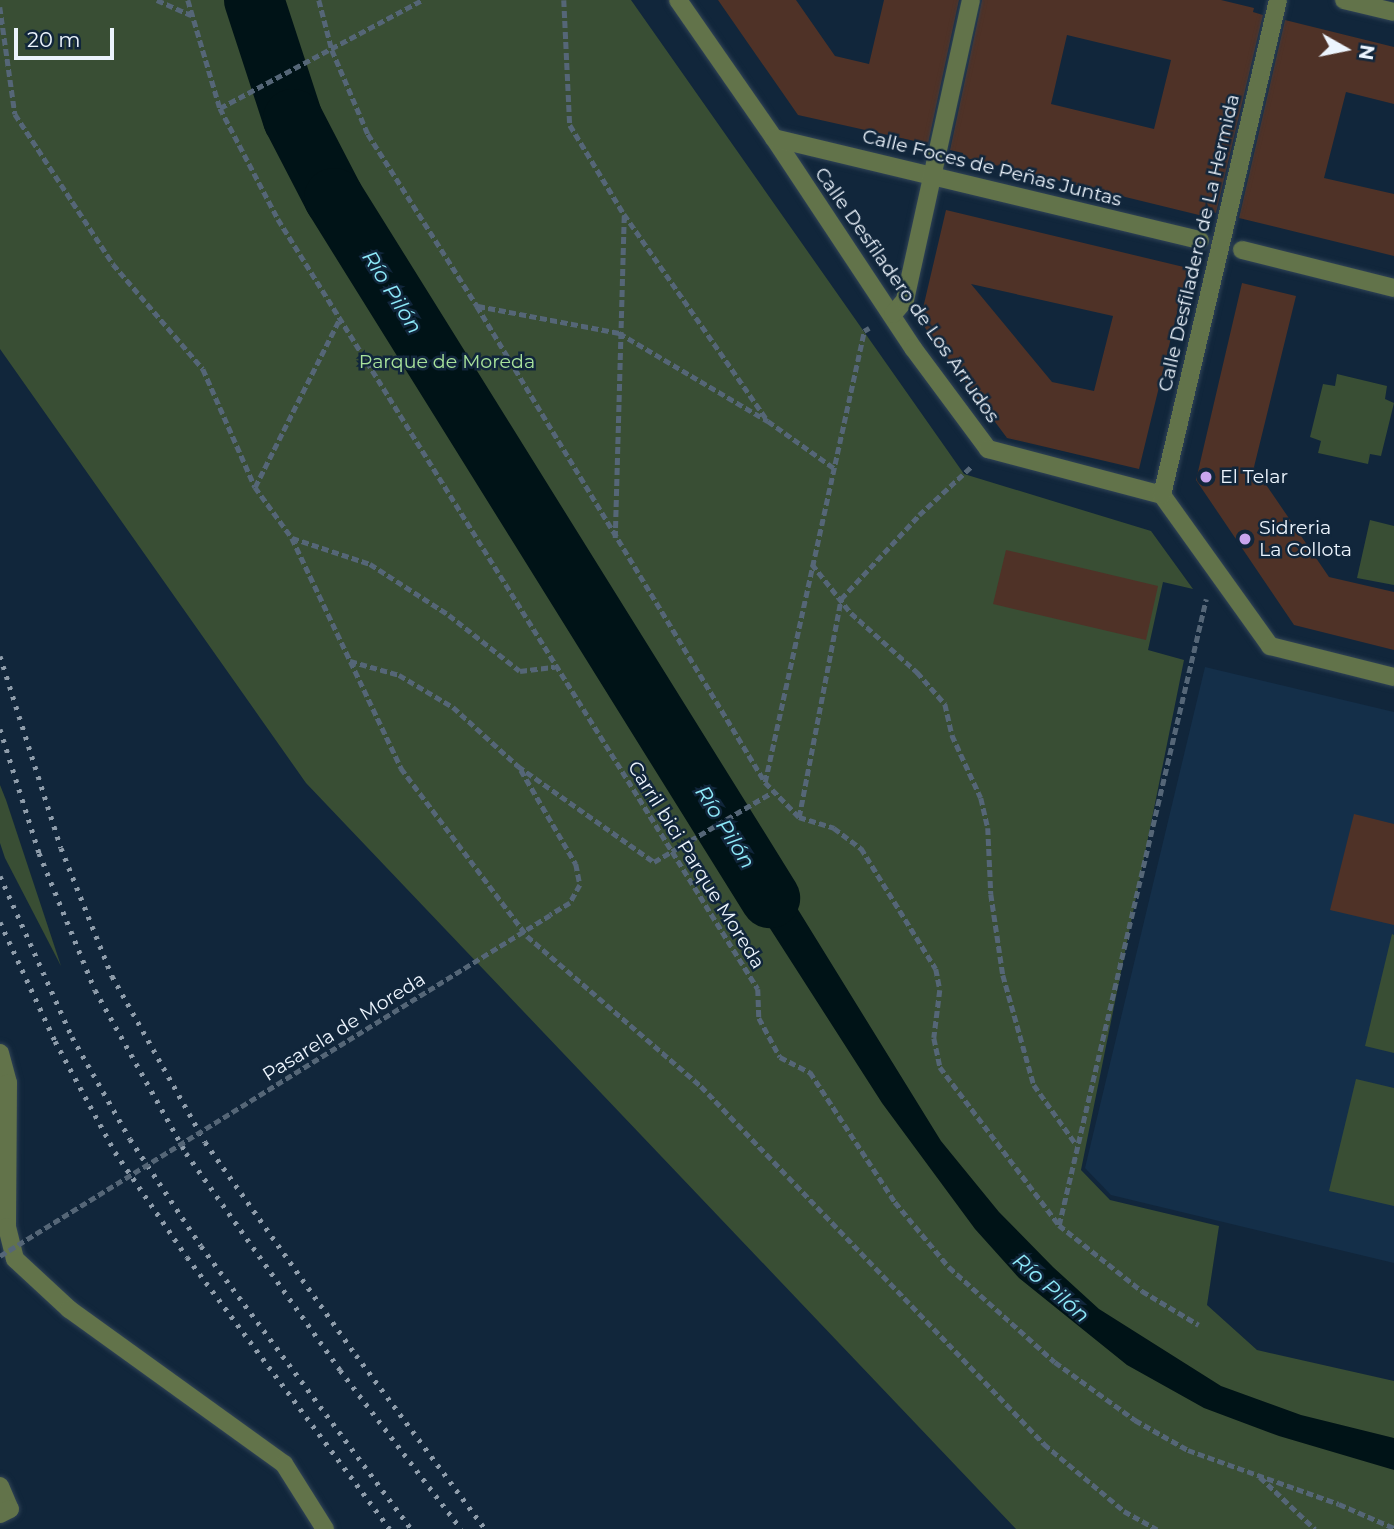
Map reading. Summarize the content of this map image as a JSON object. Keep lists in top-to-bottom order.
{
  "streets": {
    "street": ["Calle Foces de Peñas Juntas", "Calle Desfiladero de La Hermida", "Calle Desfiladero de Los Arrudos"],
    "path": ["Carril bici Parque Moreda", "Pasarela de Moreda"]
  },
  "crossings": [
    ["Calle Foces de Peñas Juntas", "Calle Desfiladero de Los Arrudos"],
    ["Calle Desfiladero de La Hermida", "Calle Desfiladero de Los Arrudos"],
    ["Carril bici Parque Moreda", "Pasarela de Moreda"]
  ],
  "water": ["Río Pilón"],
  "parks": ["Parque de Moreda"],
  "places": ["El Telar", "Sidreria La Collota"],
  "scale_bar": "20 m",
  "north": "right"
}
